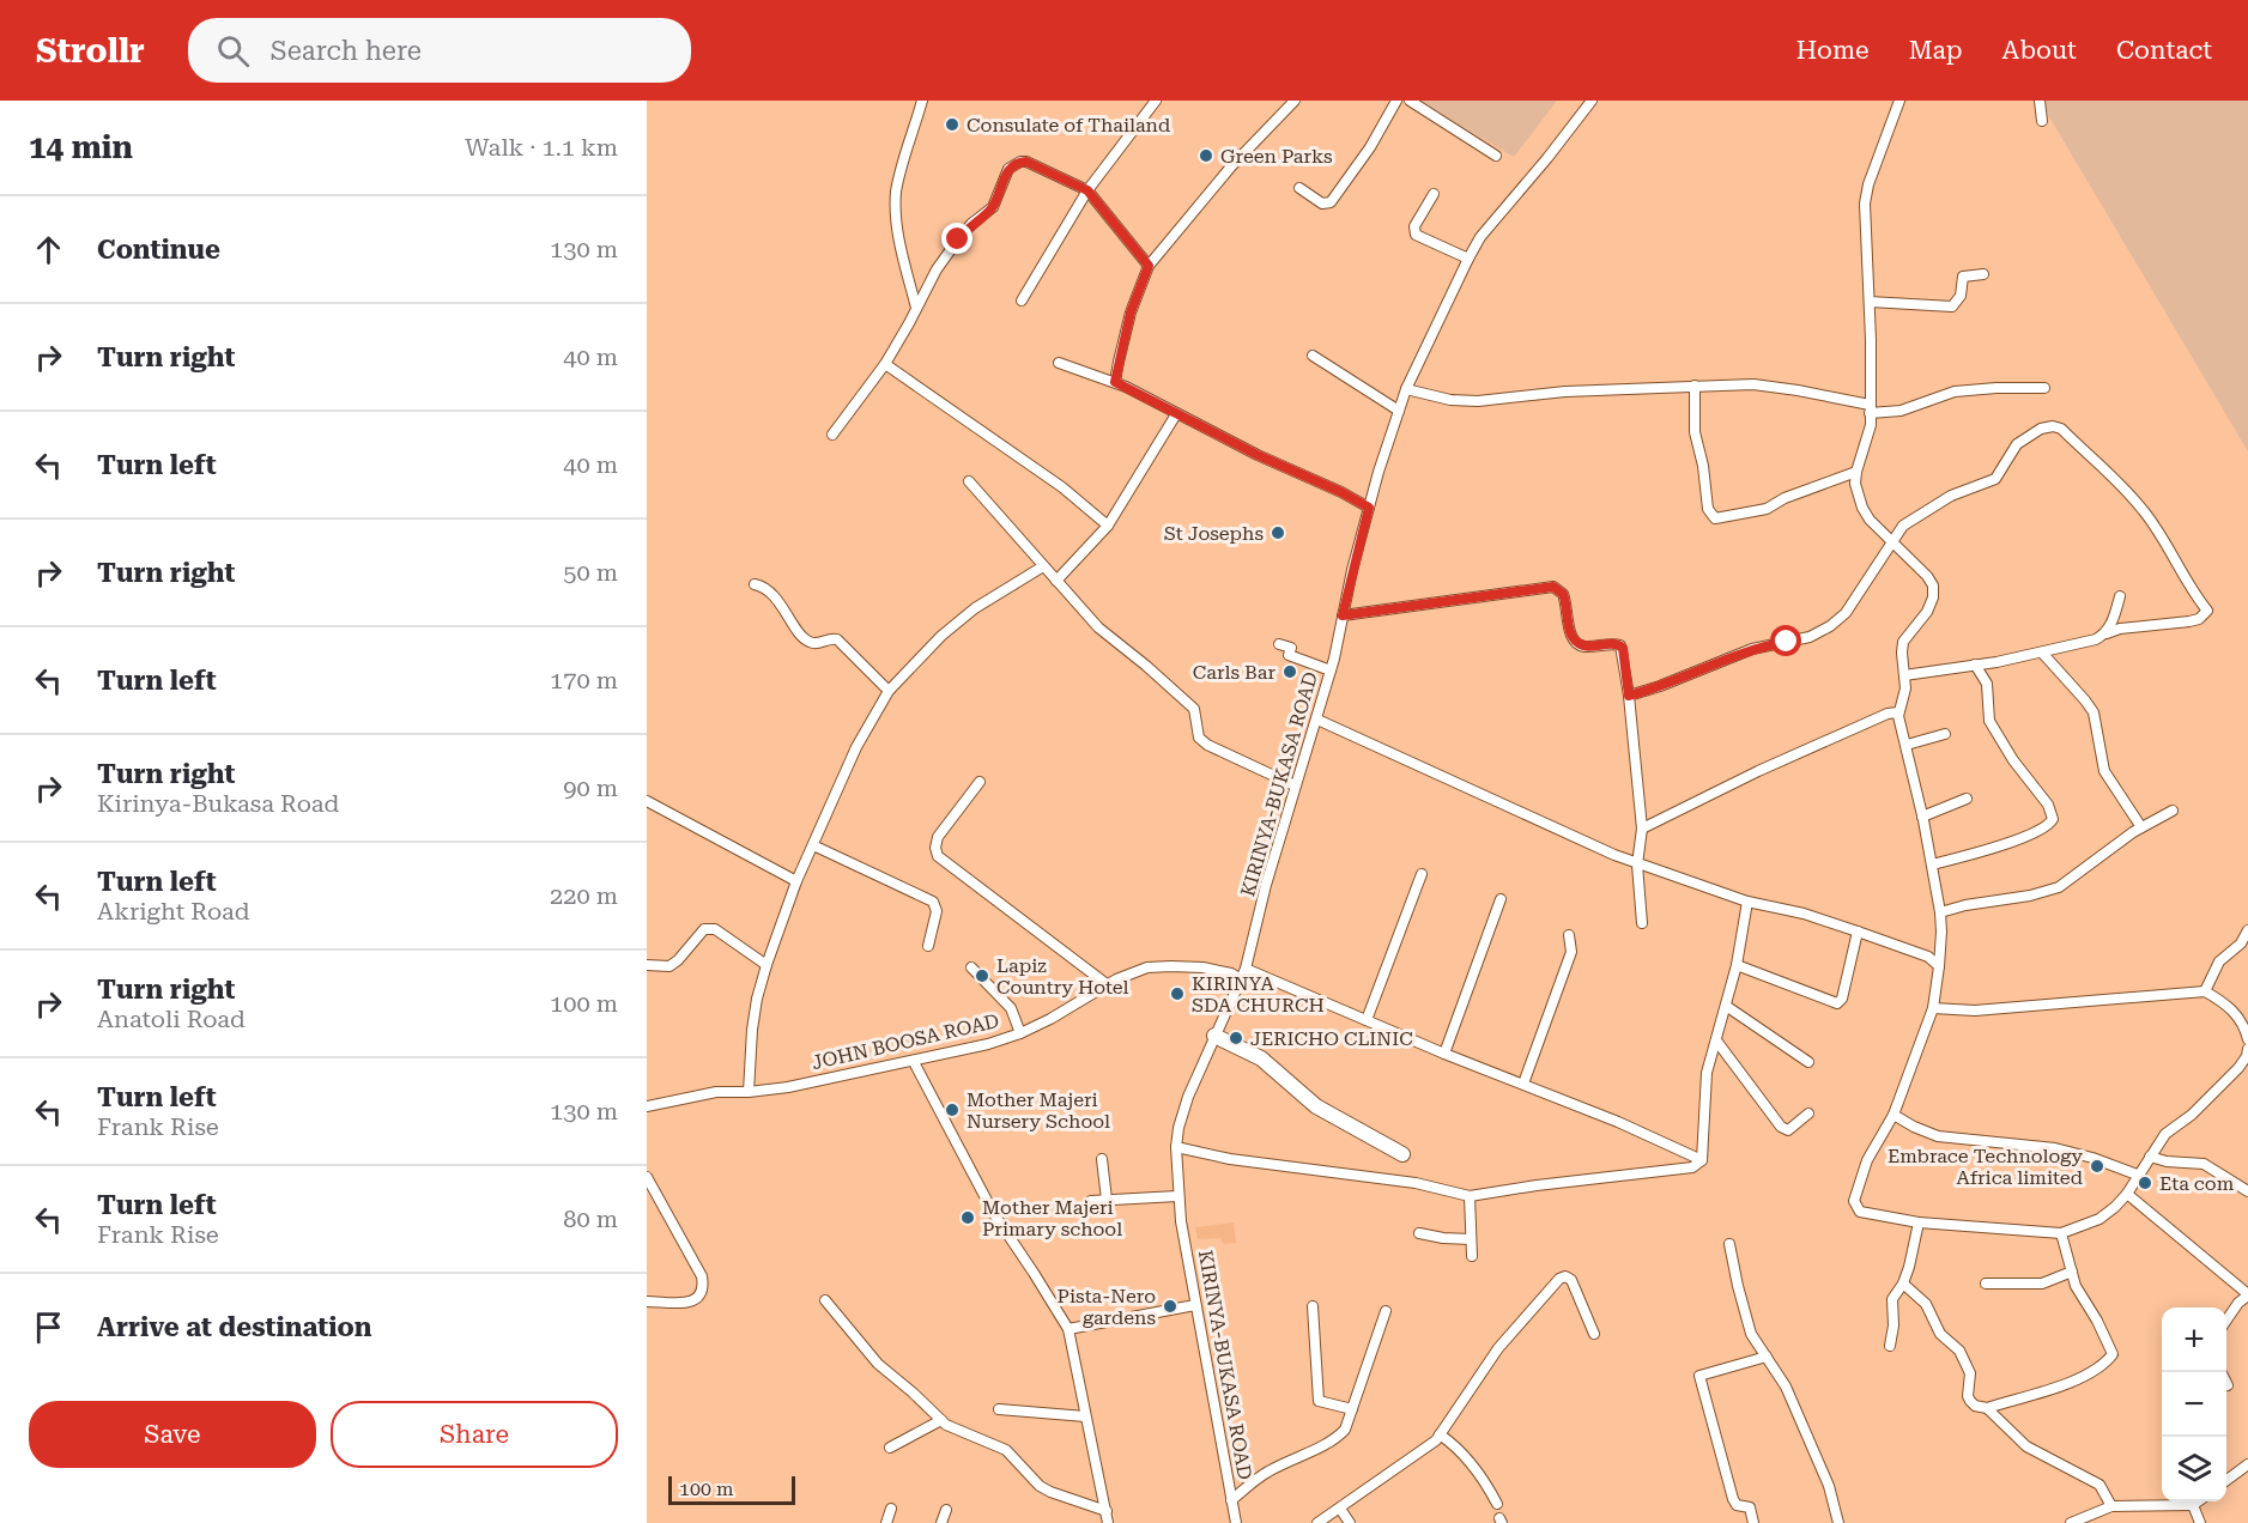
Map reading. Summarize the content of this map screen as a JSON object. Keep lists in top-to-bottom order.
{
  "streets": {
    "street": ["KIRINYA-BUKASA ROAD", "JOHN BOOSA ROAD"]
  },
  "crossings": [
    ["KIRINYA-BUKASA ROAD", "JOHN BOOSA ROAD"]
  ],
  "places": [
    "Consulate of Thailand",
    "Green Parks",
    "St Josephs",
    "Carls Bar",
    "Lapiz Country Hotel",
    "KIRINYA SDA CHURCH",
    "JERICHO CLINIC",
    "Mother Majeri Nursery School",
    "Embrace Technology Africa limited",
    "Eta com",
    "Mother Majeri Primary school",
    "Pista-Nero gardens"
  ],
  "scale_bar": "100 m",
  "page": {
    "header": "Strollr",
    "search": "Search here",
    "nav": [
      "Home",
      "Map",
      "About",
      "Contact"
    ],
    "heading": ["14 min", "Walk · 1.1 km"],
    "list": [
      ["Continue", "130 m"],
      ["Turn right", "40 m"],
      ["Turn left", "40 m"],
      ["Turn right", "50 m"],
      ["Turn left", "170 m"],
      ["Turn right", "Kirinya-Bukasa Road", "90 m"],
      ["Turn left", "Akright Road", "220 m"],
      ["Turn right", "Anatoli Road", "100 m"],
      ["Turn left", "Frank Rise", "130 m"],
      ["Turn left", "Frank Rise", "80 m"],
      "Arrive at destination"
    ],
    "map_buttons": ["+", "−"],
    "buttons": ["Save", "Share"],
    "scale": "100 m"
  }
}
